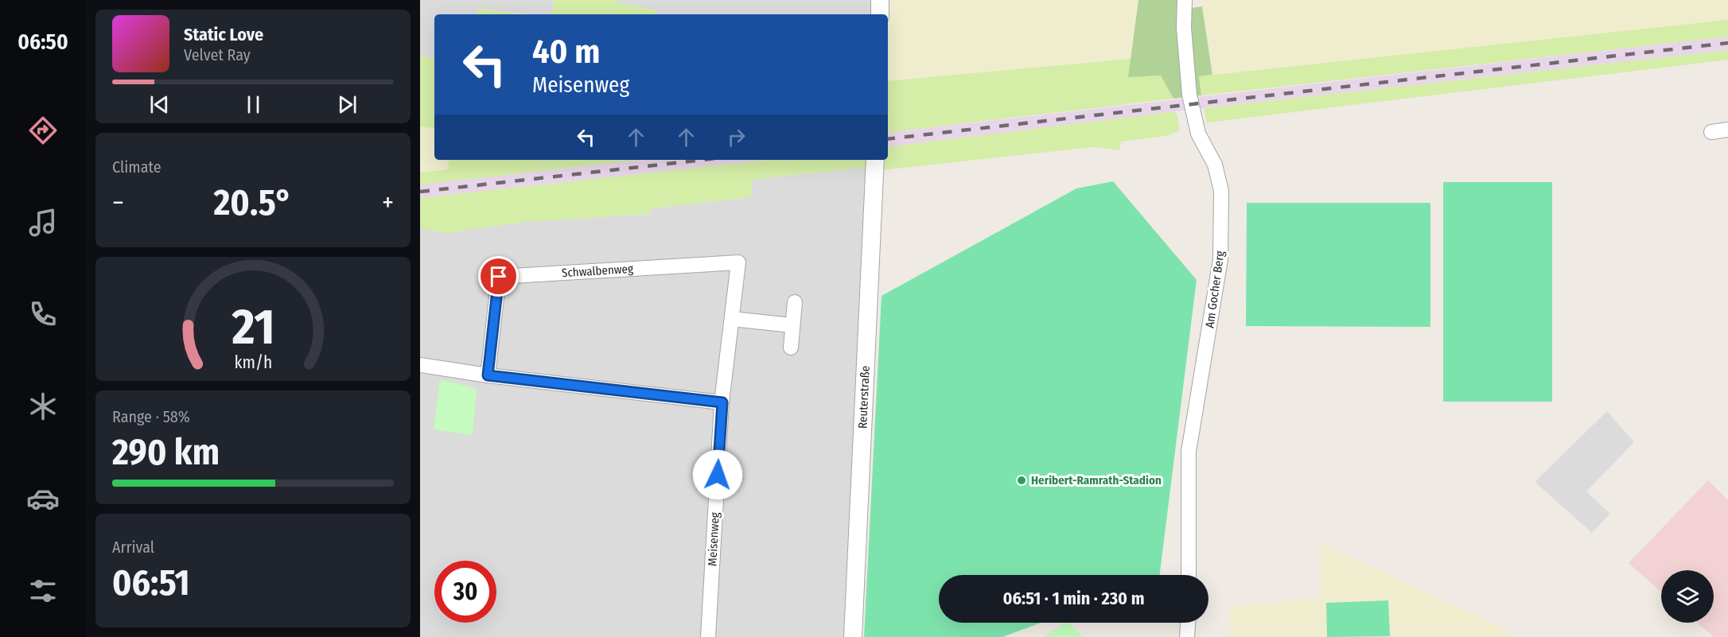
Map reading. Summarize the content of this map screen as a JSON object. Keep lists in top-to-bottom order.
{
  "streets": {
    "street": [
      "Schwalbenweg",
      "Am Gocher Berg",
      "Reuterstraße",
      "Meisenweg"
    ]
  },
  "crossings": [
    ["Schwalbenweg", "Meisenweg"]
  ],
  "places": ["Heribert-Ramrath-Stadion"],
  "page": {
    "tabs": "06:50",
    "turn": ["40 m", "Meisenweg"],
    "song": ["Static Love", "Velvet Ray"],
    "tile": [
      "Climate",
      ["Range · 58%", "290 km"],
      ["Arrival", "06:51"]
    ],
    "heat": ["−", "20.5°", "+"],
    "limit": "30",
    "trip": "06:51 · 1 min · 230 m",
    "gauge": ["21", "km/h"]
  }
}
